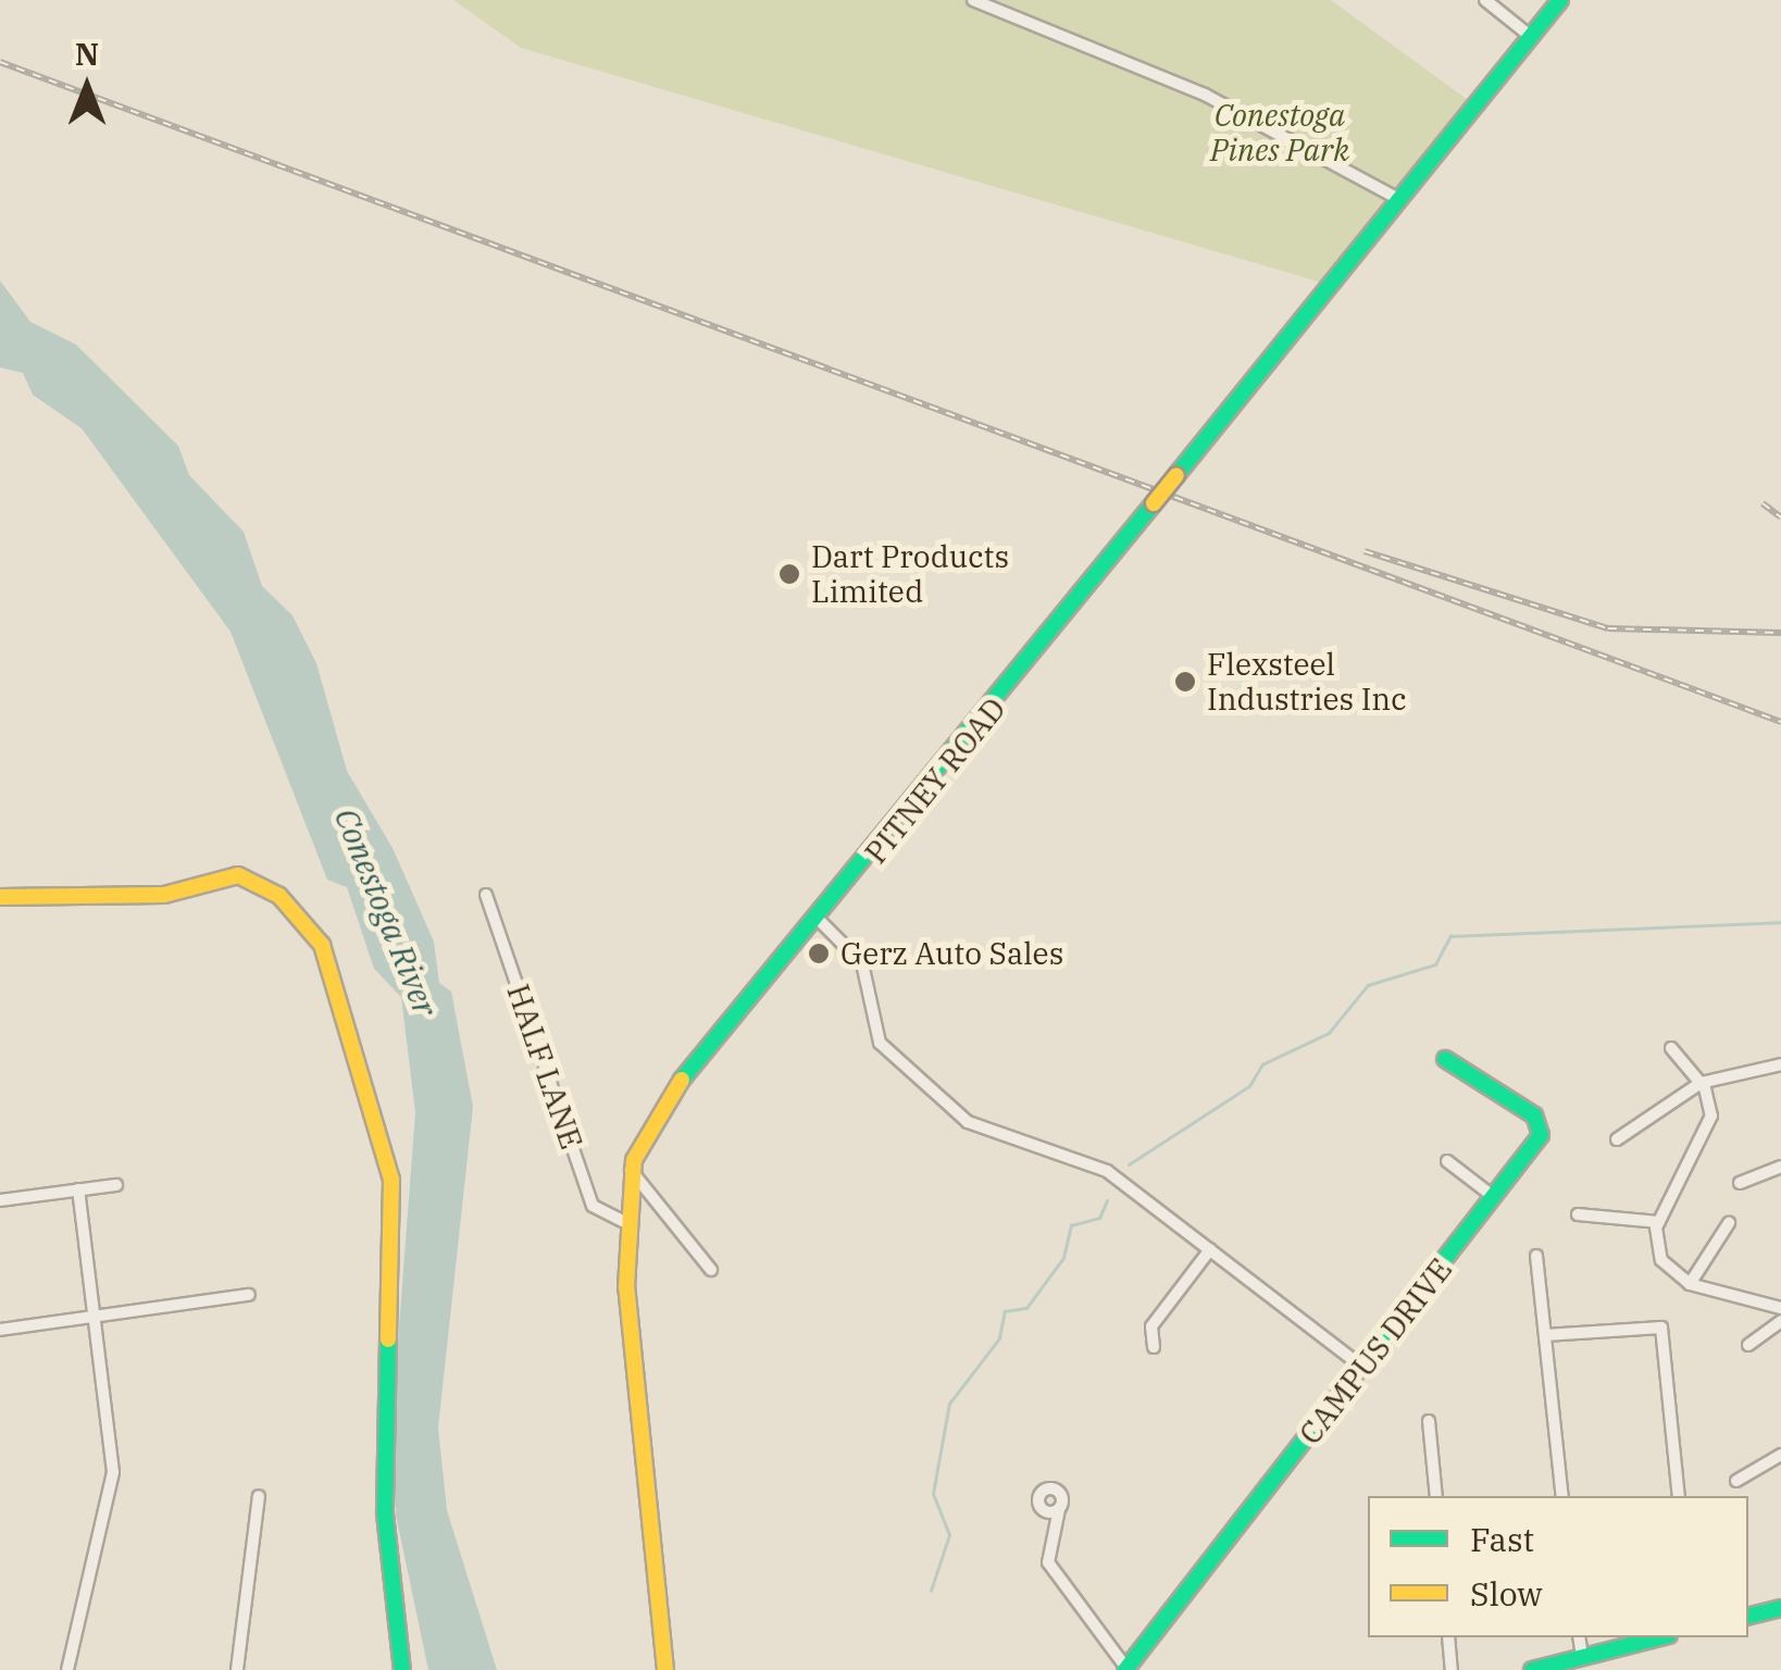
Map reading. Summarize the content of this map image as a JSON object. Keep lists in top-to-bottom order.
{
  "streets": {
    "main road": ["PITNEY ROAD", "CAMPUS DRIVE"],
    "street": ["HALF LANE"]
  },
  "crossings": [
    ["PITNEY ROAD", "HALF LANE"]
  ],
  "water": ["Conestoga River"],
  "parks": ["Conestoga Pines Park"],
  "places": ["Dart Products Limited", "Flexsteel Industries Inc", "Gerz Auto Sales"],
  "legend": ["Fast", "Slow"],
  "north": "top"
}
